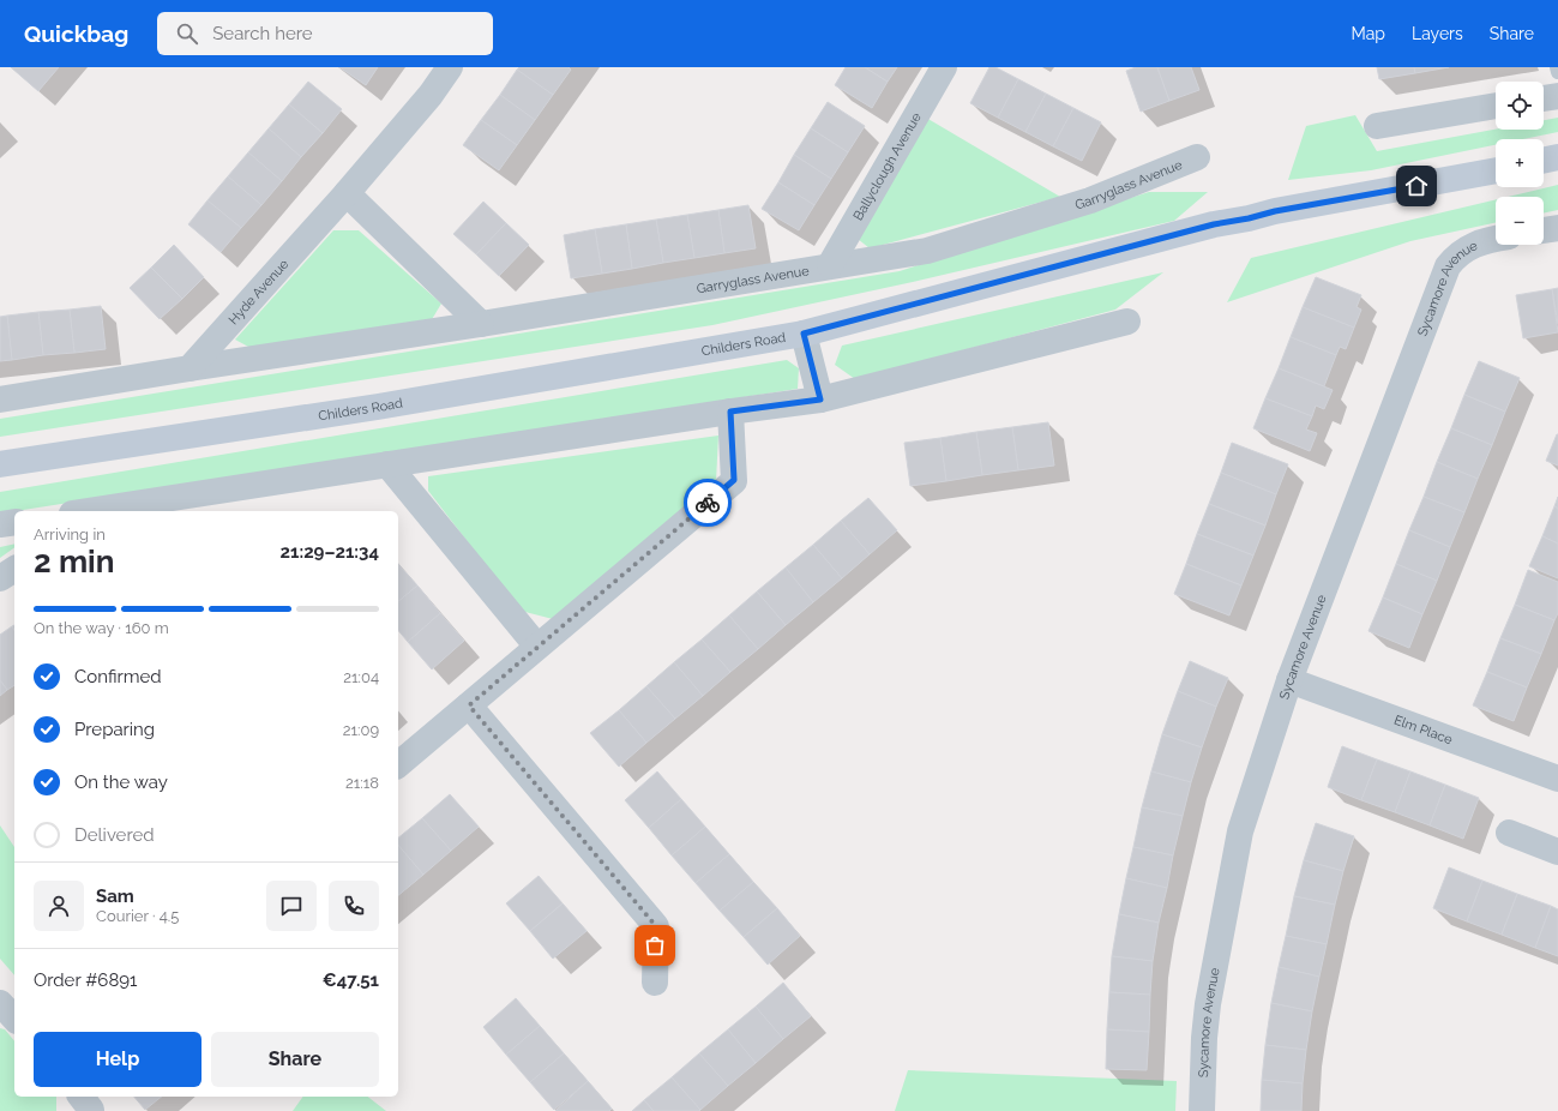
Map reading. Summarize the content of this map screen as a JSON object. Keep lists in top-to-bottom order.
{
  "streets": {
    "main road": ["Childers Road"],
    "street": [
      "Ballyclough Avenue",
      "Garryglass Avenue",
      "Hyde Avenue",
      "Sycamore Avenue",
      "Elm Place"
    ]
  },
  "crossings": [
    ["Ballyclough Avenue", "Garryglass Avenue"],
    ["Garryglass Avenue", "Hyde Avenue"],
    ["Sycamore Avenue", "Elm Place"]
  ],
  "page": {
    "header": "Quickbag",
    "search": "Search here",
    "nav": ["Map", "Layers", "Share"],
    "map_buttons": ["+", "−"],
    "heading": ["2 min", "Arriving in", "21:29–21:34"],
    "panel": [
      "Sam",
      "Courier · 4.5",
      "Order #6891",
      "€47.51"
    ],
    "bar": "On the way · 160 m",
    "list": [
      ["Confirmed", "21:04"],
      ["Preparing", "21:09"],
      ["On the way", "21:18"],
      "Delivered"
    ],
    "buttons": ["Help", "Share"]
  }
}
